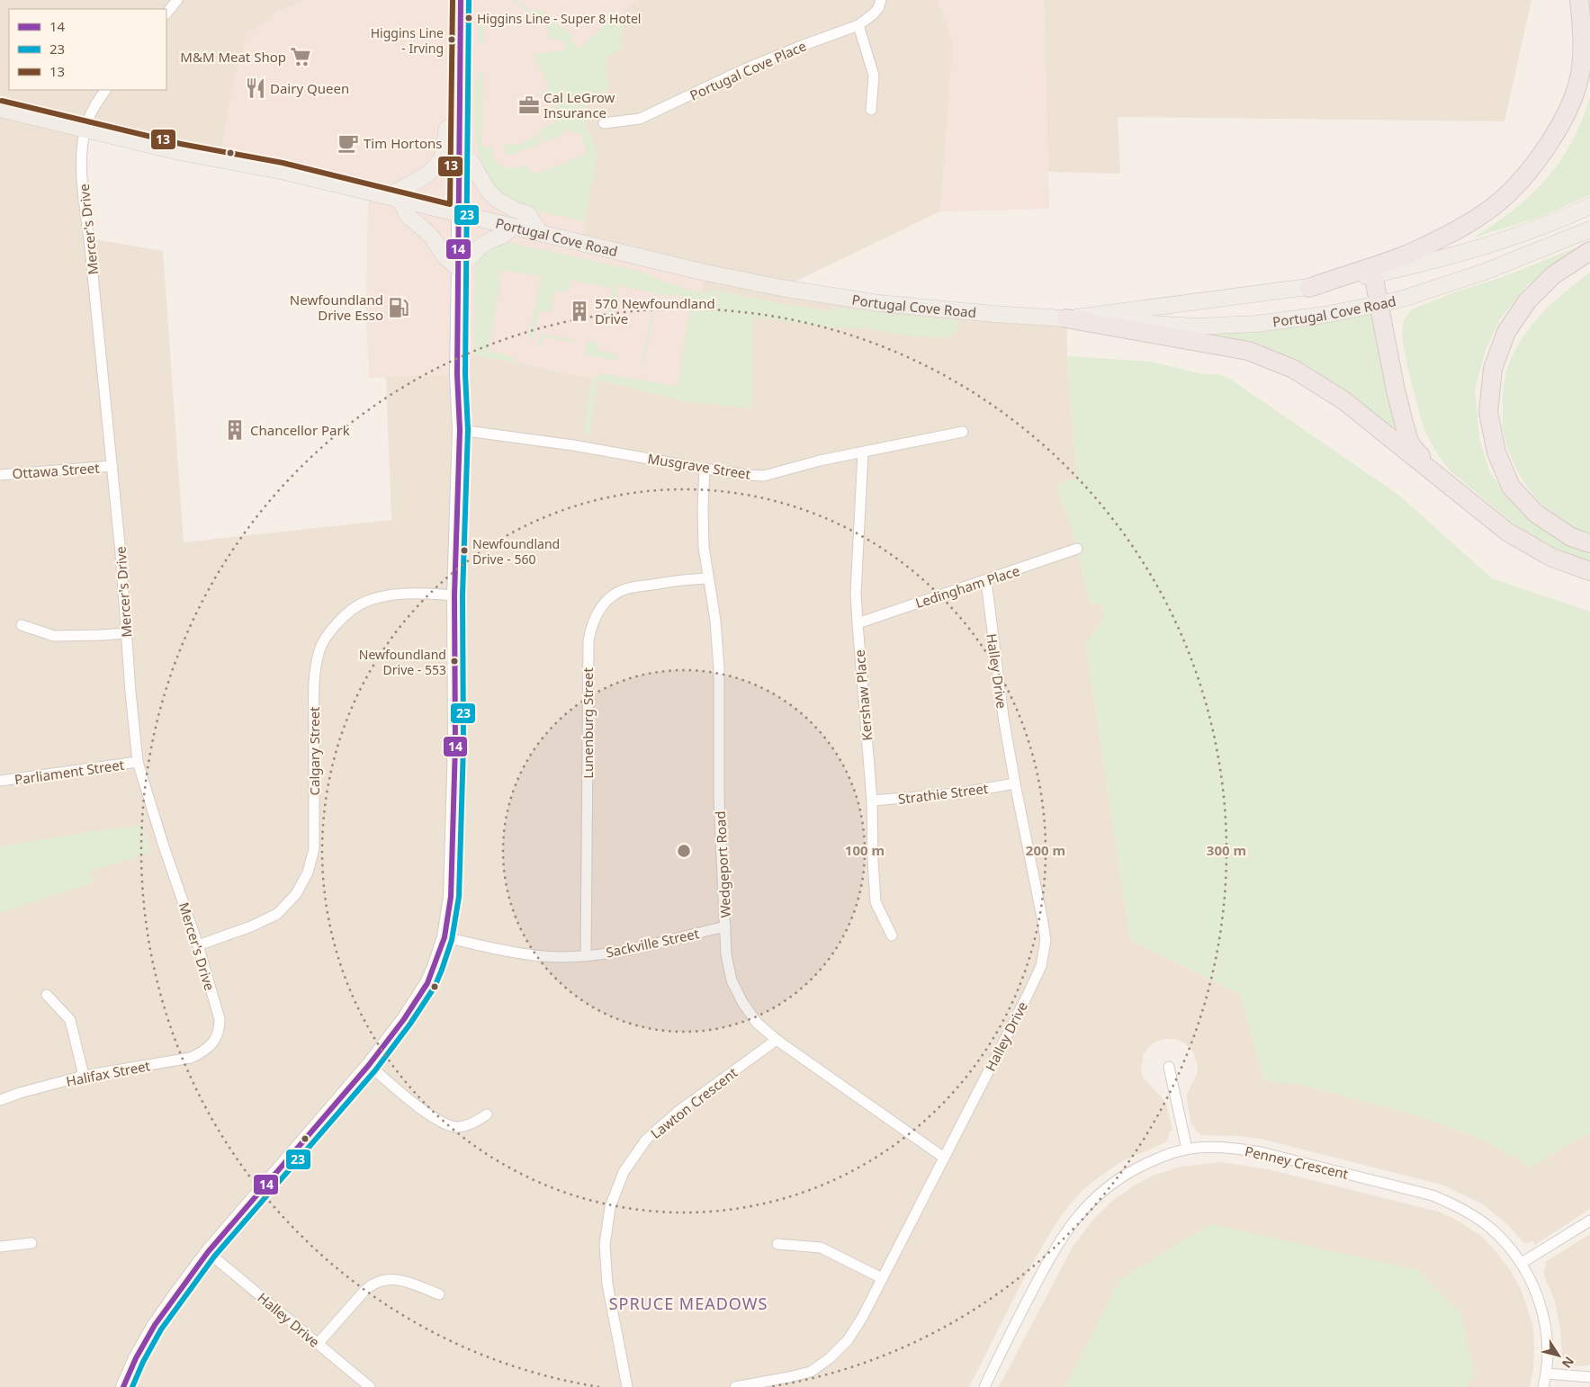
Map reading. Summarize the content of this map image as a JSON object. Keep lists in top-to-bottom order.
{
  "streets": {
    "main road": ["Portugal Cove Road"],
    "street": [
      "Portugal Cove Place",
      "Mercer's Drive",
      "Musgrave Street",
      "Ottawa Street",
      "Ledingham Place",
      "Halley Drive",
      "Kershaw Place",
      "Lunenburg Street",
      "Calgary Street",
      "Parliament Street",
      "Strathie Street",
      "Wedgeport Road",
      "Sackville Street",
      "Halifax Street",
      "Lawton Crescent",
      "Penney Crescent"
    ]
  },
  "crossings": [
    ["Mercer's Drive", "Portugal Cove Road"],
    ["Mercer's Drive", "Ottawa Street"],
    ["Mercer's Drive", "Calgary Street"],
    ["Mercer's Drive", "Parliament Street"],
    ["Mercer's Drive", "Halifax Street"],
    ["Musgrave Street", "Kershaw Place"],
    ["Musgrave Street", "Wedgeport Road"],
    ["Ledingham Place", "Halley Drive"],
    ["Ledingham Place", "Kershaw Place"],
    ["Halley Drive", "Strathie Street"],
    ["Halley Drive", "Wedgeport Road"],
    ["Kershaw Place", "Strathie Street"],
    ["Lunenburg Street", "Wedgeport Road"],
    ["Lunenburg Street", "Sackville Street"],
    ["Wedgeport Road", "Sackville Street"],
    ["Wedgeport Road", "Lawton Crescent"]
  ],
  "districts": ["SPRUCE MEADOWS"],
  "places": {
    "other": [
      "Higgins Line - Super 8 Hotel",
      "Higgins Line - Irving",
      "Newfoundland Drive - 560",
      "Newfoundland Drive - 553"
    ],
    "supermarket": ["M&M Meat Shop"],
    "restaurant": ["Dairy Queen"],
    "office": ["Cal LeGrow Insurance"],
    "cafe": ["Tim Hortons"],
    "fuel station": ["Newfoundland Drive Esso"],
    "building": ["570 Newfoundland Drive", "Chancellor Park"]
  },
  "lines": ["transit line 14", "transit line 23", "transit line 13"],
  "legend": ["14", "23", "13"],
  "north": "bottom right",
  "rings": ["100 m", "200 m", "300 m"]
}
